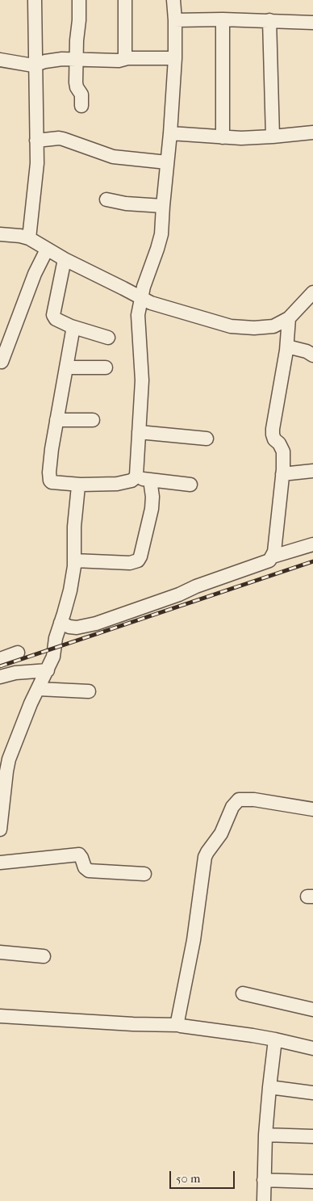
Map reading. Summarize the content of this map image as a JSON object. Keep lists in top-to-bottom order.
{
  "scale_bar": "50 m"
}
